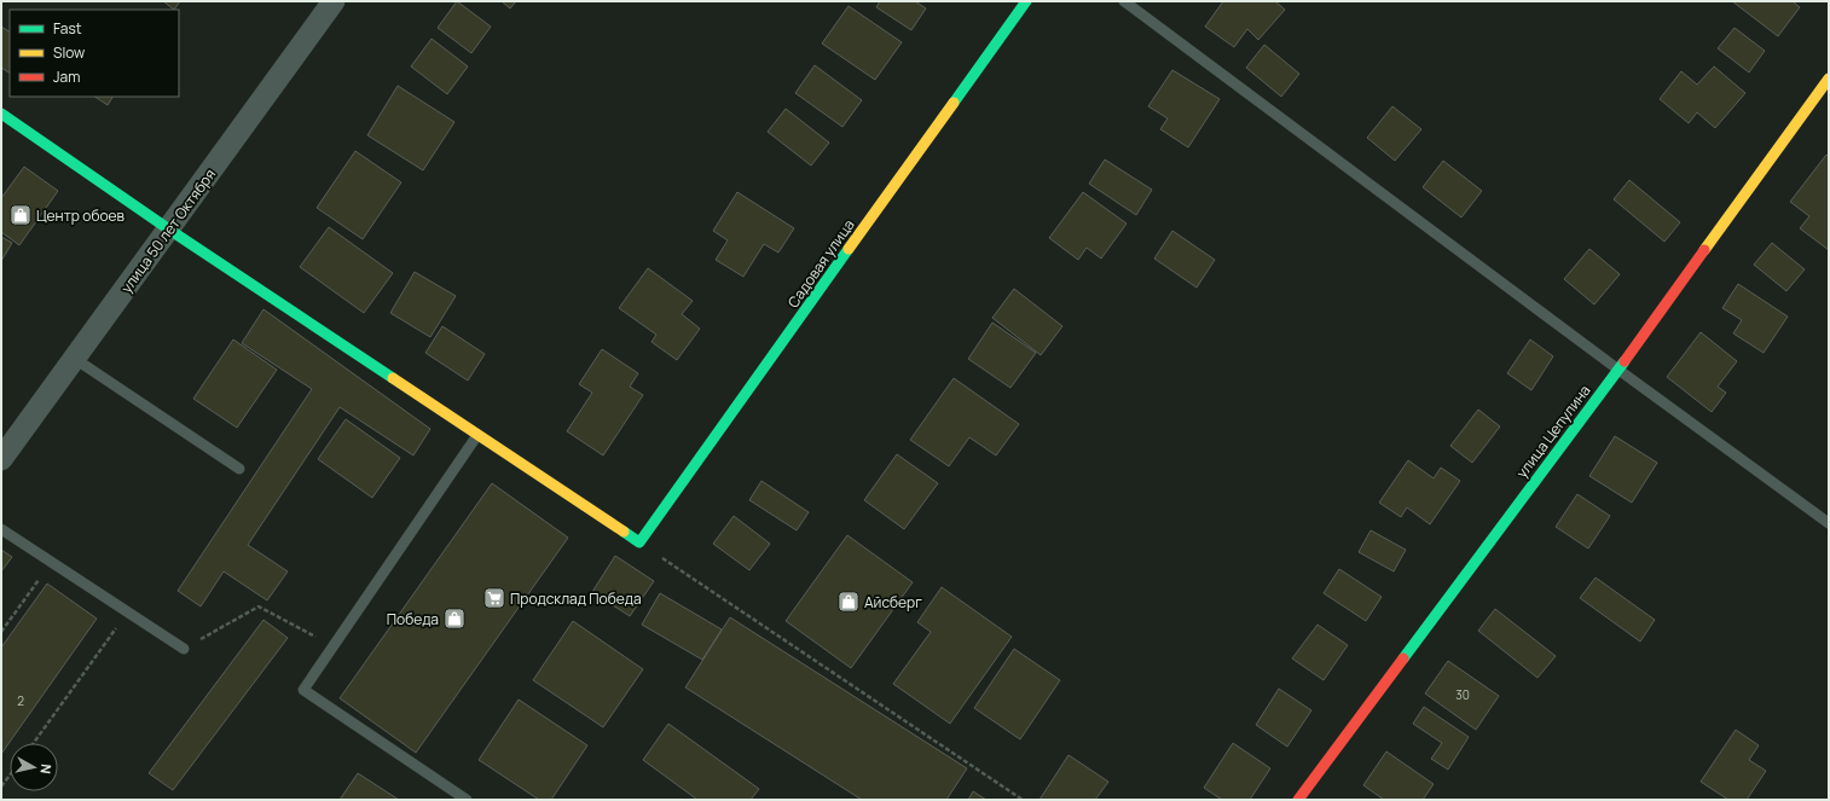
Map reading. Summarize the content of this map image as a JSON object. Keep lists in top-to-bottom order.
{
  "streets": {
    "street": ["улица 50 лет Октября", "Садовая улица", "улица Цепулина"]
  },
  "places": {
    "shop": ["Центр обоев", "Айсберг", "Победа"],
    "supermarket": ["Продсклад Победа"]
  },
  "house_numbers": ["30", "2"],
  "legend": ["Fast", "Slow", "Jam"],
  "north": "right"
}
